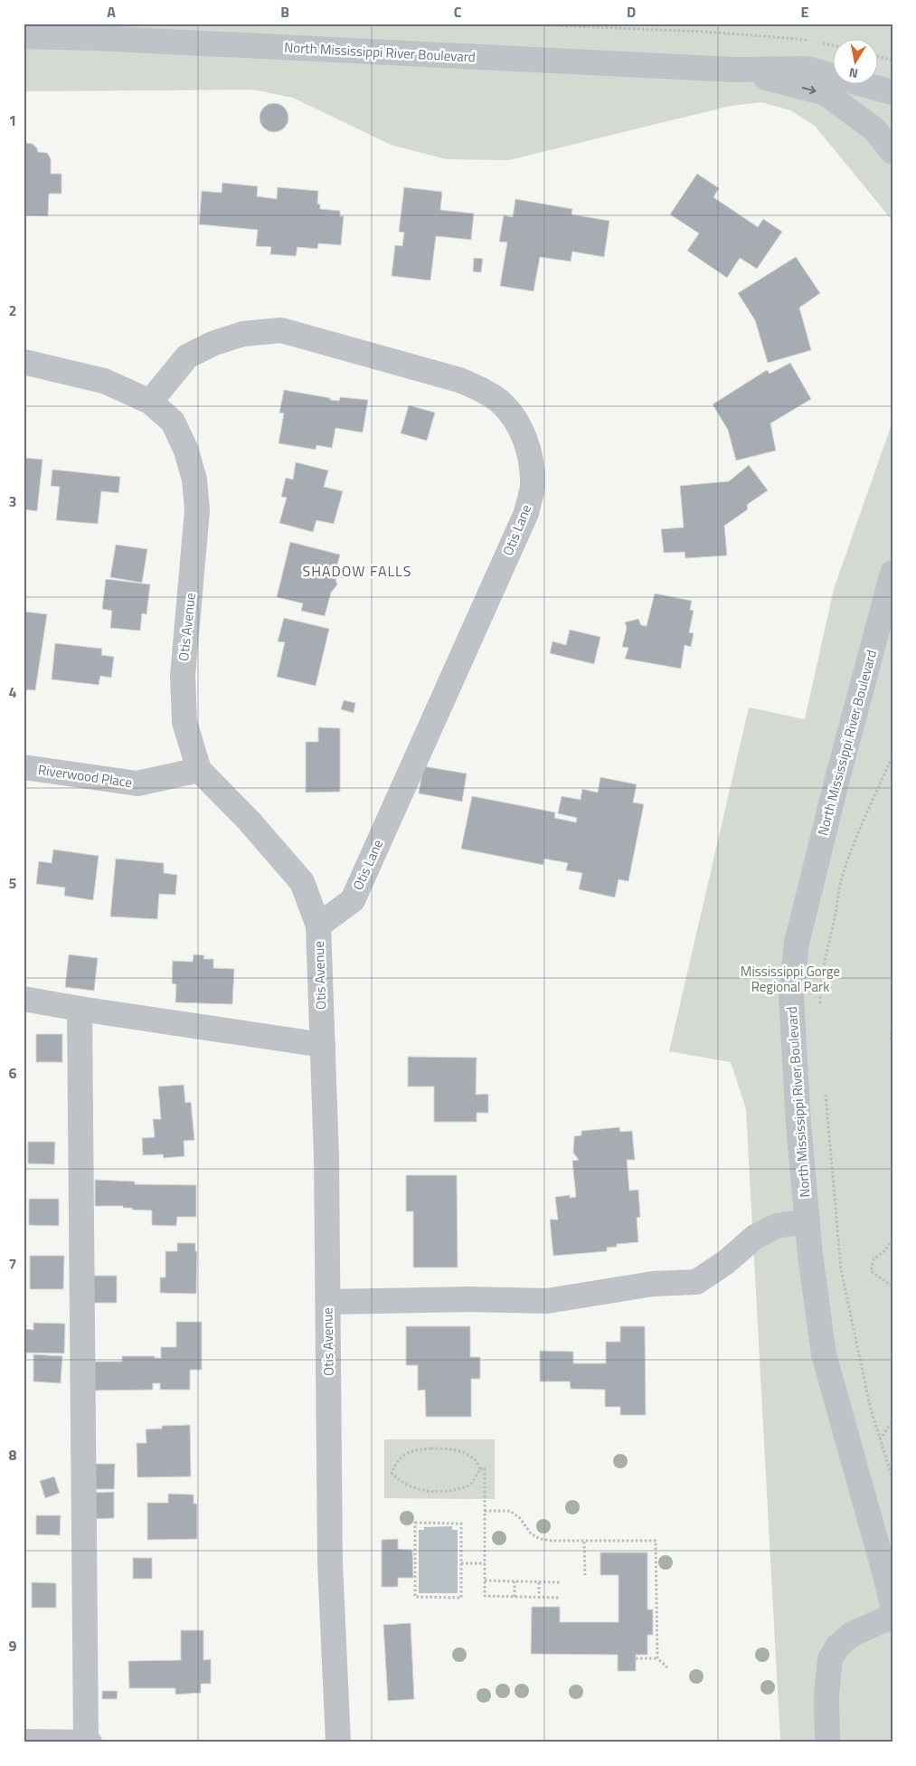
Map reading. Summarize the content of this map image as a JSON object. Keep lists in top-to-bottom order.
{
  "streets": {
    "street": [
      "North Mississippi River Boulevard",
      "Otis Lane",
      "Otis Avenue",
      "Riverwood Place"
    ]
  },
  "crossings": [
    ["Otis Lane", "Otis Avenue"],
    ["Otis Avenue", "Riverwood Place"]
  ],
  "districts": ["SHADOW FALLS"],
  "parks": ["Mississippi Gorge Regional Park"],
  "north": "bottom",
  "grid": {
    "columns": [
      "A",
      "B",
      "C",
      "D",
      "E"
    ],
    "rows": [
      "1",
      "2",
      "3",
      "4",
      "5",
      "6",
      "7",
      "8",
      "9"
    ]
  }
}
